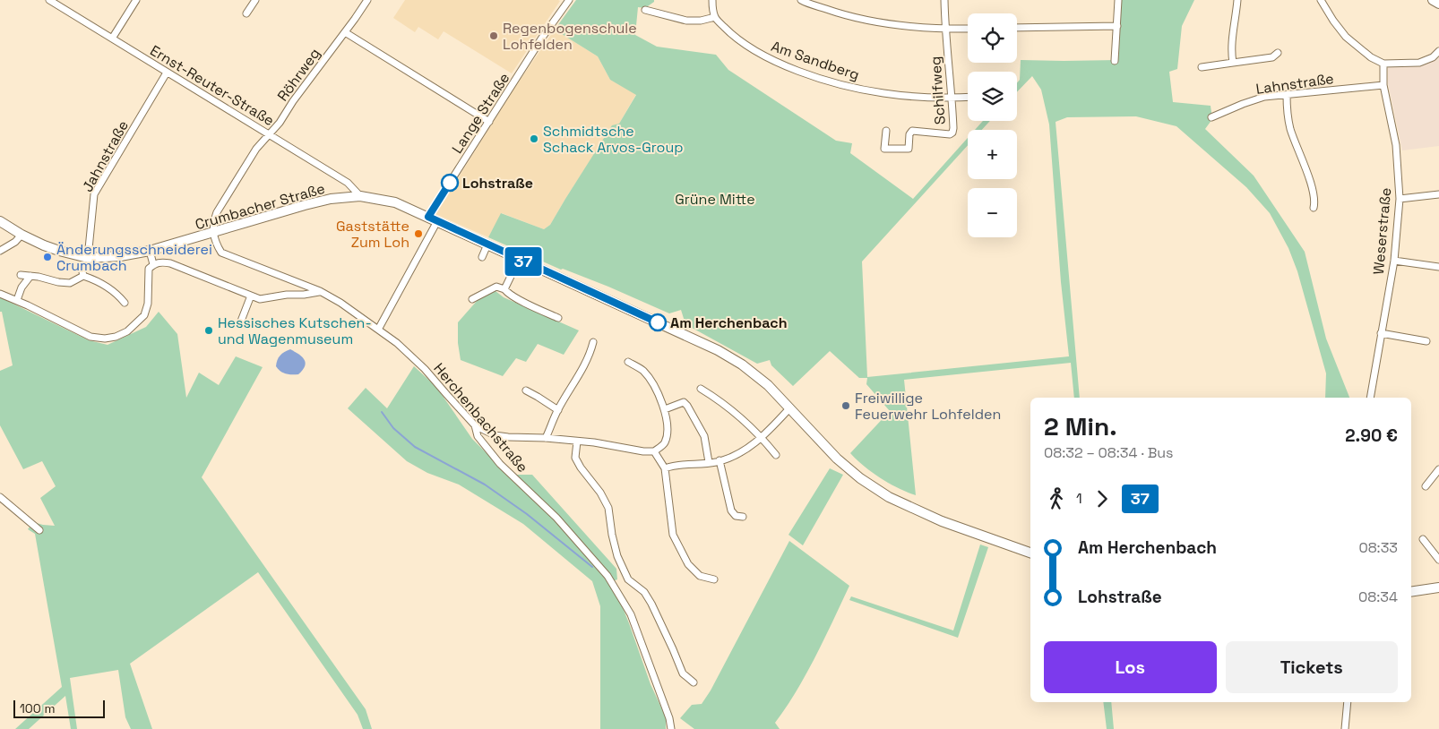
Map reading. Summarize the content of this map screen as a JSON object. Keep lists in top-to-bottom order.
{
  "streets": {
    "main road": ["Crumbacher Straße"],
    "street": [
      "Am Sandberg",
      "Röhrweg",
      "Lahnstraße",
      "Ernst-Reuter-Straße",
      "Schilfweg",
      "Lange Straße",
      "Jahnstraße",
      "Weserstraße",
      "Herchenbachstraße"
    ]
  },
  "crossings": [
    ["Am Sandberg", "Schilfweg"],
    ["Röhrweg", "Ernst-Reuter-Straße"],
    ["Röhrweg", "Crumbacher Straße"],
    ["Röhrweg", "Herchenbachstraße"],
    ["Lahnstraße", "Weserstraße"],
    ["Ernst-Reuter-Straße", "Jahnstraße"],
    ["Ernst-Reuter-Straße", "Crumbacher Straße"],
    ["Lange Straße", "Crumbacher Straße"],
    ["Jahnstraße", "Crumbacher Straße"],
    ["Crumbacher Straße", "Herchenbachstraße"]
  ],
  "parks": ["Grüne Mitte"],
  "places": [
    "Regenbogenschule Lohfelden",
    "Schmidtsche Schack Arvos-Group",
    "Lohstraße",
    "Gaststätte Zum Loh",
    "Änderungsschneiderei Crumbach",
    "Am Herchenbach",
    "Hessisches Kutschen- und Wagenmuseum",
    "Freiwillige Feuerwehr Lohfelden"
  ],
  "lines": ["bus line 37"],
  "scale_bar": "100 m",
  "page": {
    "on_map": "37",
    "map_buttons": ["+", "−"],
    "heading": ["2 Min.", "08:32 – 08:34 · Bus", "2.90 €"],
    "legs": ["1", "37"],
    "list": [
      {
        "name": "Am Herchenbach",
        "value": "08:33"
      },
      {
        "name": "Lohstraße",
        "value": "08:34"
      }
    ],
    "buttons": ["Los", "Tickets"],
    "scale": "100 m"
  }
}
